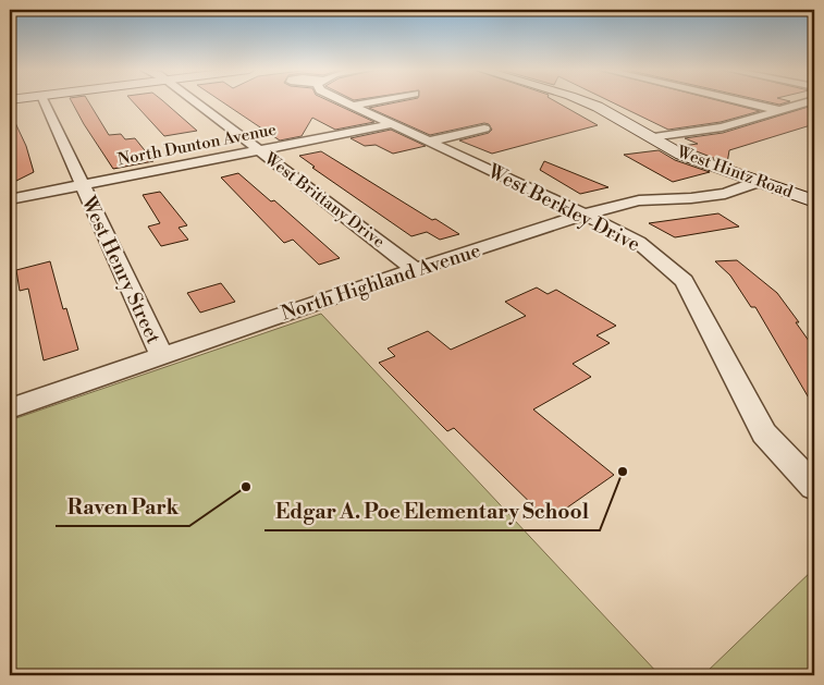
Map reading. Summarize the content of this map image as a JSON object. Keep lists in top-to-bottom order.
{
  "streets": {
    "street": [
      "North Dunton Avenue",
      "West Hintz Road",
      "West Brittany Drive",
      "West Berkley Drive",
      "West Henry Street",
      "North Highland Avenue"
    ]
  },
  "crossings": [
    ["North Dunton Avenue", "West Brittany Drive"],
    ["North Dunton Avenue", "West Berkley Drive"],
    ["North Dunton Avenue", "West Henry Street"],
    ["West Hintz Road", "North Highland Avenue"],
    ["West Brittany Drive", "North Highland Avenue"],
    ["West Berkley Drive", "North Highland Avenue"],
    ["West Henry Street", "North Highland Avenue"]
  ],
  "places": ["Edgar A. Poe Elementary School", "Raven Park"]
}
